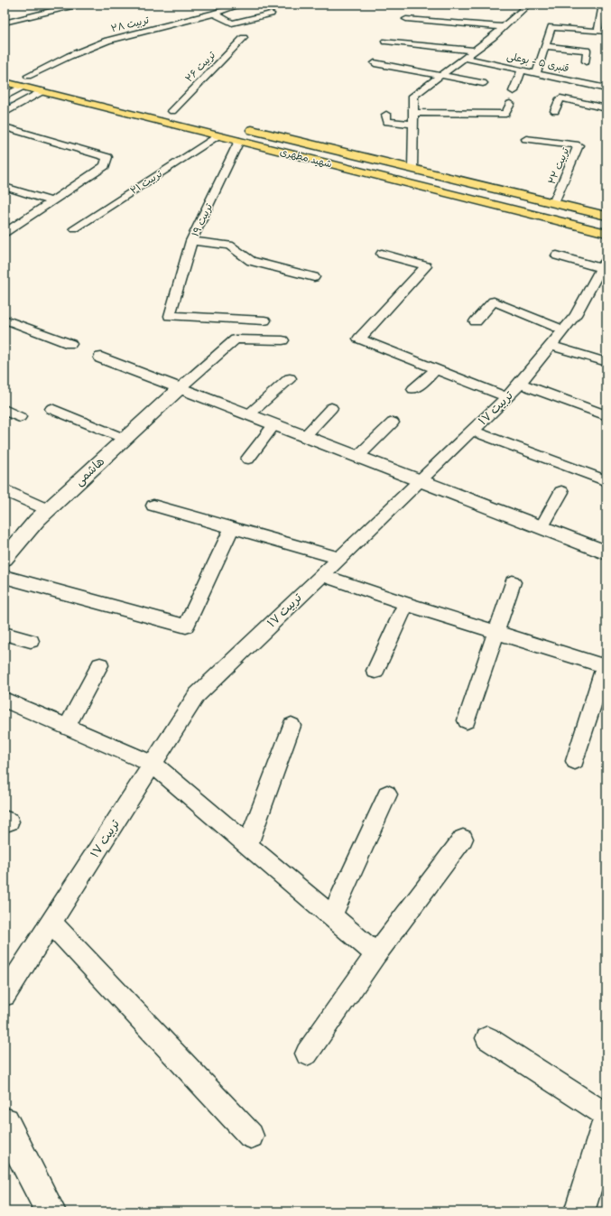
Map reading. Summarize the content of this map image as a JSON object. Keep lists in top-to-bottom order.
{
  "streets": {
    "main road": ["شهید مطهری"],
    "street": [
      "تربیت ۲۸",
      "قنبری ۵ - بوعلی",
      "تربیت ۲۶",
      "تربیت ۲۲",
      "تربیت ۲۱",
      "تربیت ۱۹",
      "تربیت ۱۷",
      "هاشمی"
    ]
  },
  "crossings": [
    ["شهید مطهری", "تربیت ۲۲"],
    ["شهید مطهری", "تربیت ۲۱"],
    ["شهید مطهری", "تربیت ۱۹"]
  ]
}
